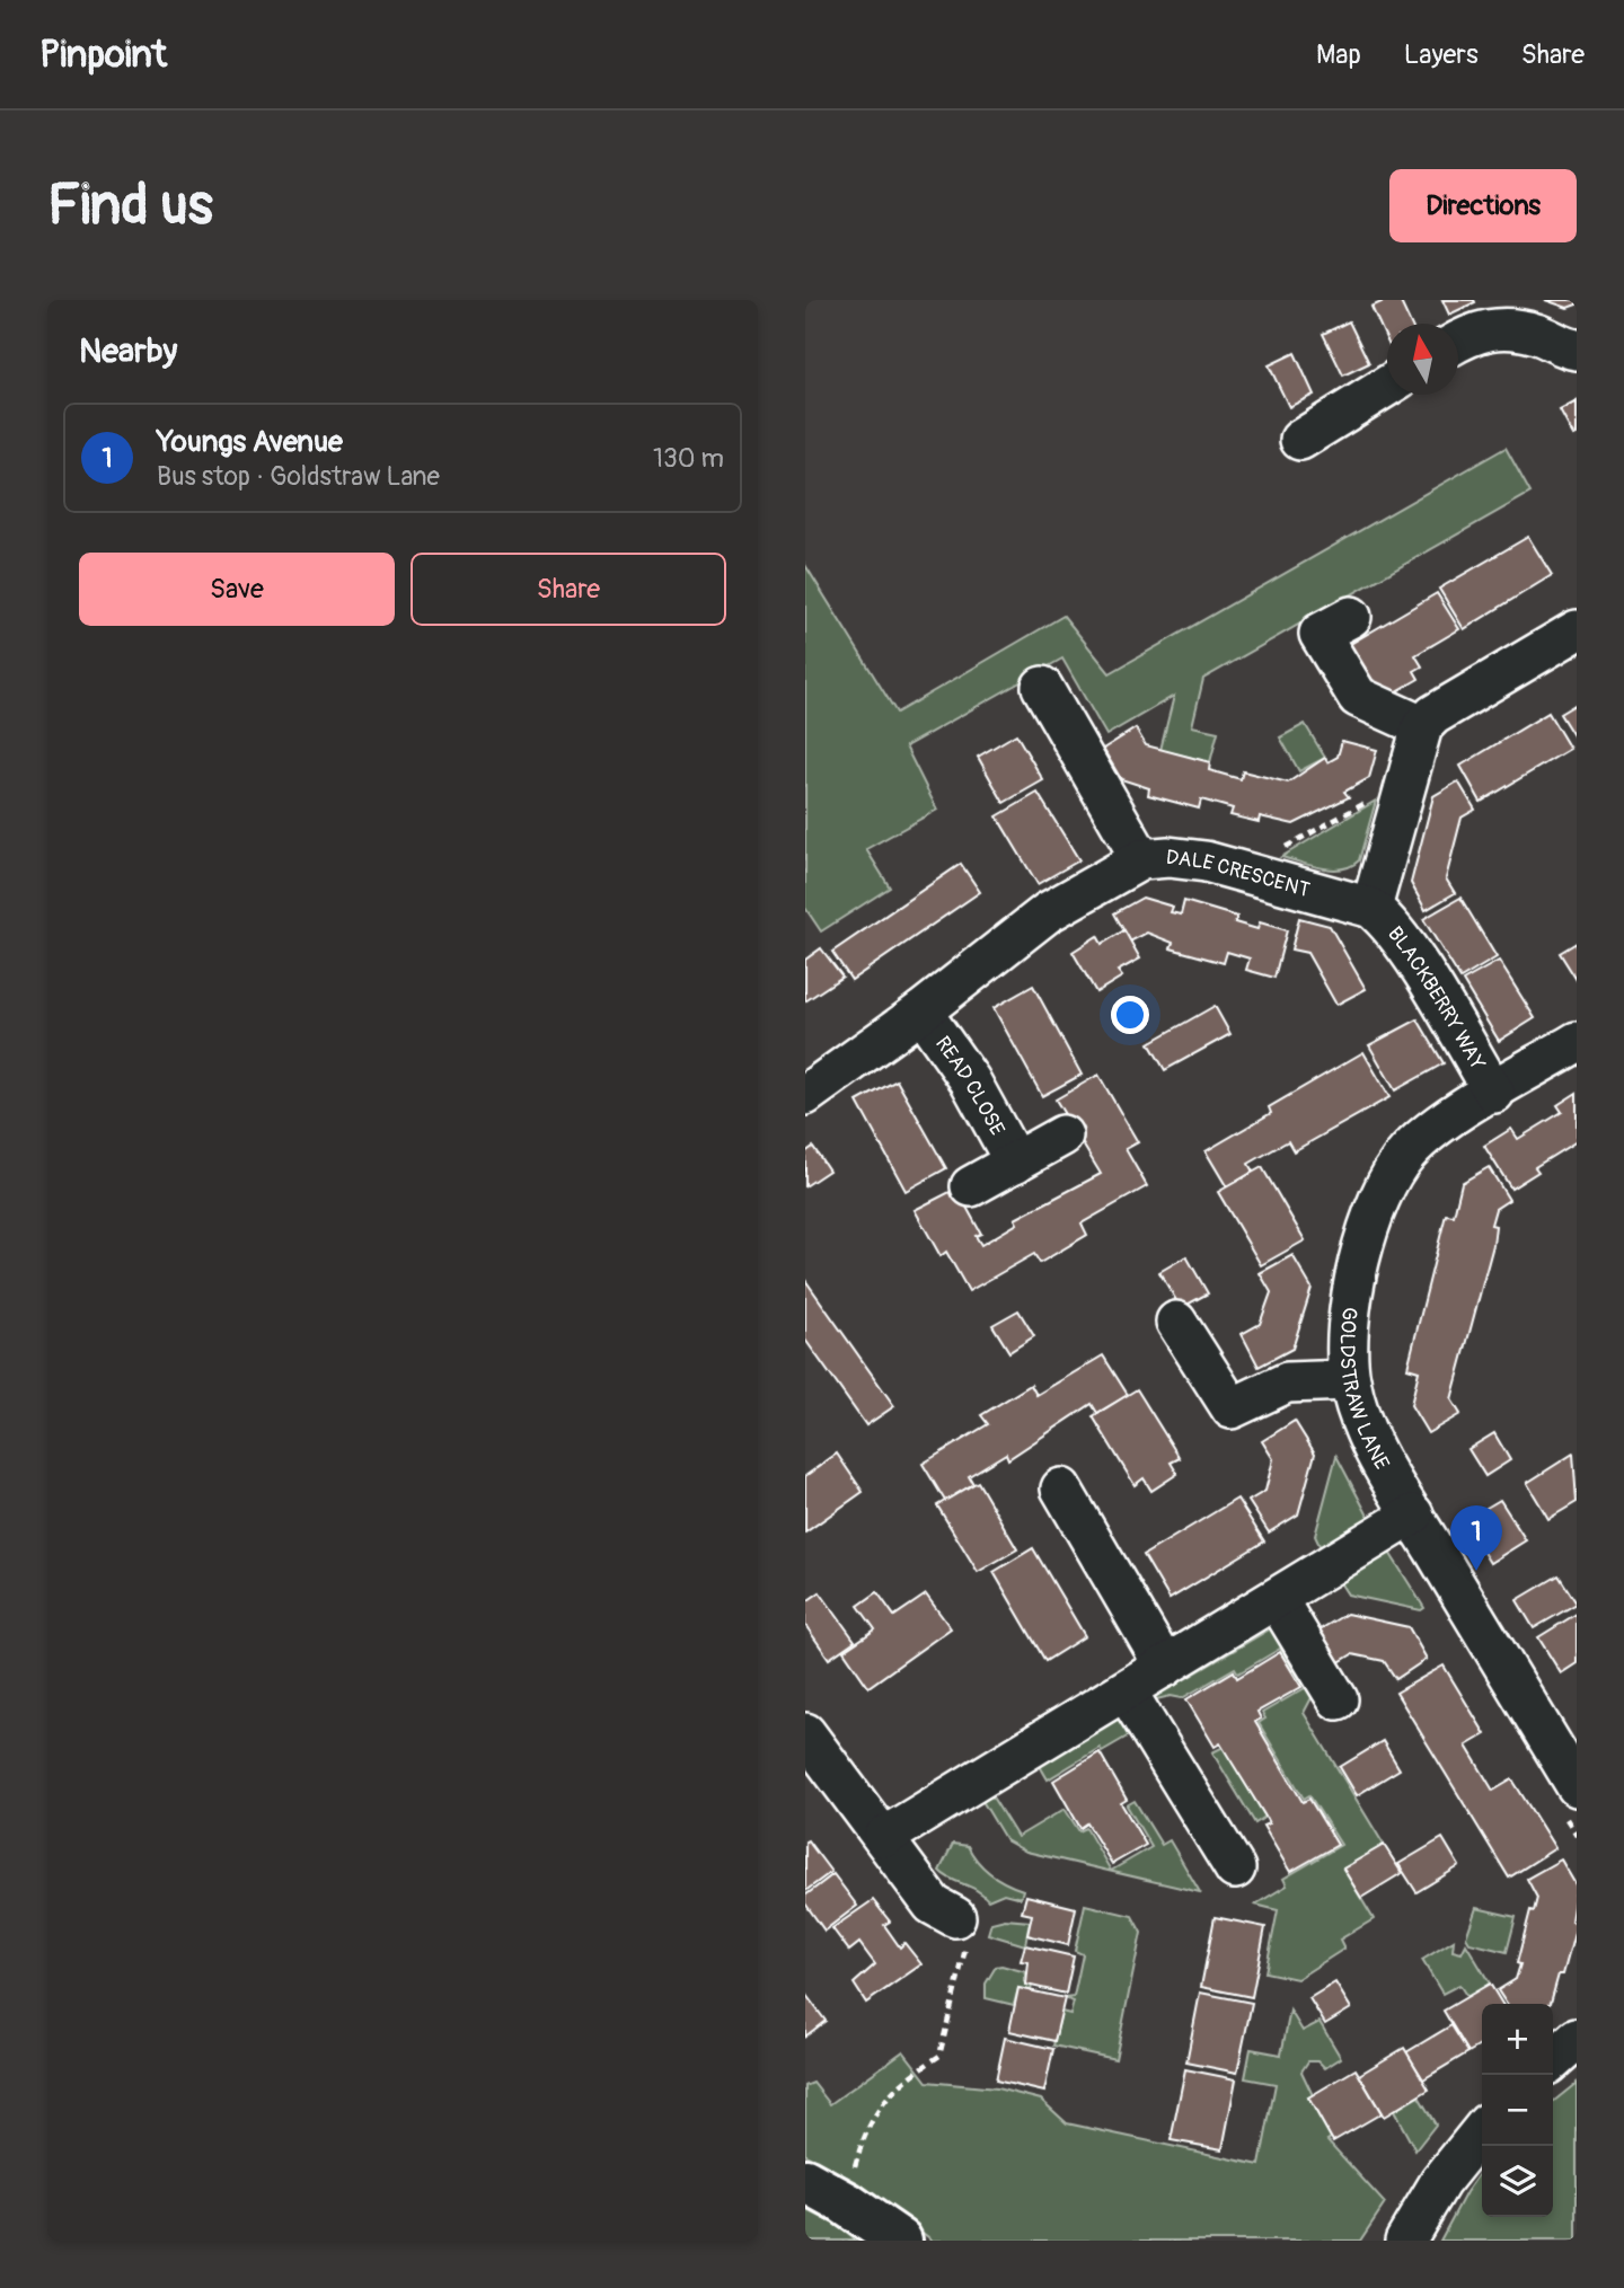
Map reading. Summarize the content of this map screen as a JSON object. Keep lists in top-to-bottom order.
{
  "streets": {
    "street": [
      "DALE CRESCENT",
      "BLACKBERRY WAY",
      "READ CLOSE",
      "GOLDSTRAW LANE"
    ]
  },
  "crossings": [
    ["DALE CRESCENT", "BLACKBERRY WAY"],
    ["DALE CRESCENT", "READ CLOSE"],
    ["BLACKBERRY WAY", "GOLDSTRAW LANE"]
  ],
  "north": "top",
  "page": {
    "header": "Pinpoint",
    "nav": ["Map", "Layers", "Share"],
    "buttons": [
      "Directions",
      ["Save", "Share"]
    ],
    "title": "Find us",
    "heading": "Nearby",
    "list": [
      {
        "mark": "1",
        "name": "Youngs Avenue",
        "note": "Bus stop · Goldstraw Lane",
        "value": "130 m"
      }
    ],
    "pins": "1",
    "map_buttons": ["+", "−"]
  }
}
